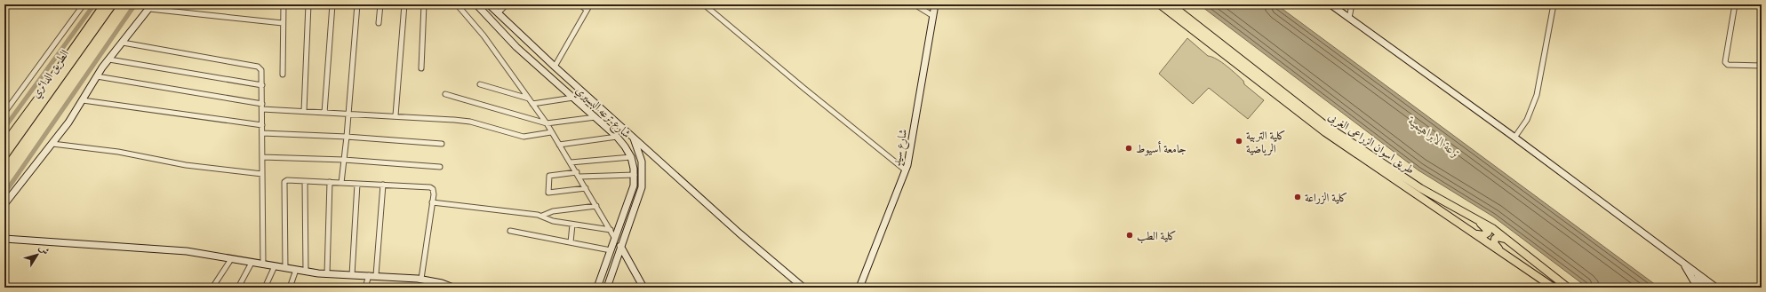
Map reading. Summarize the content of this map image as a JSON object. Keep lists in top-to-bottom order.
{
  "streets": {
    "highway": ["الطريق الدائري"],
    "main road": ["طريق اسوان الزراعى الغربى"],
    "street": ["شارع ترعه البسيري", "شارع سيد"]
  },
  "water": ["ترعة الابراهيمية"],
  "places": [
    "كلية التربية الرياضية",
    "جامعة أسيوط",
    "كلية الزراعة",
    "كلية الطب"
  ],
  "north": "top right"
}
